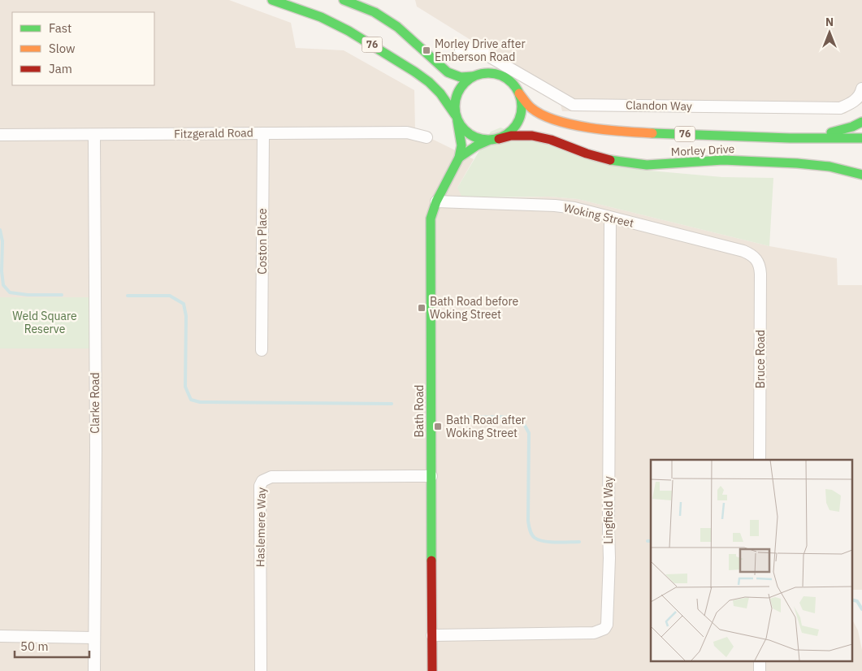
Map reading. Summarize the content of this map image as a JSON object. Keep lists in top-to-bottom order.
{
  "streets": {
    "main road": ["76", "Morley Drive", "Bath Road"],
    "street": [
      "Clandon Way",
      "Fitzgerald Road",
      "Woking Street",
      "Coston Place",
      "Bruce Road",
      "Clarke Road",
      "Lingfield Way",
      "Haslemere Way"
    ]
  },
  "crossings": [
    ["76", "Morley Drive"],
    ["76", "Bath Road"],
    ["Fitzgerald Road", "Coston Place"],
    ["Fitzgerald Road", "Clarke Road"],
    ["Morley Drive", "Bath Road"],
    ["Woking Street", "Bruce Road"],
    ["Woking Street", "Bath Road"],
    ["Woking Street", "Lingfield Way"],
    ["Bath Road", "Lingfield Way"],
    ["Bath Road", "Haslemere Way"]
  ],
  "parks": ["Weld Square Reserve"],
  "places": {
    "transit": ["Morley Drive after Emberson Road", "Bath Road before Woking Street", "Bath Road after Woking Street"]
  },
  "legend": ["Fast", "Slow", "Jam"],
  "scale_bar": "50 m",
  "north": "top"
}
